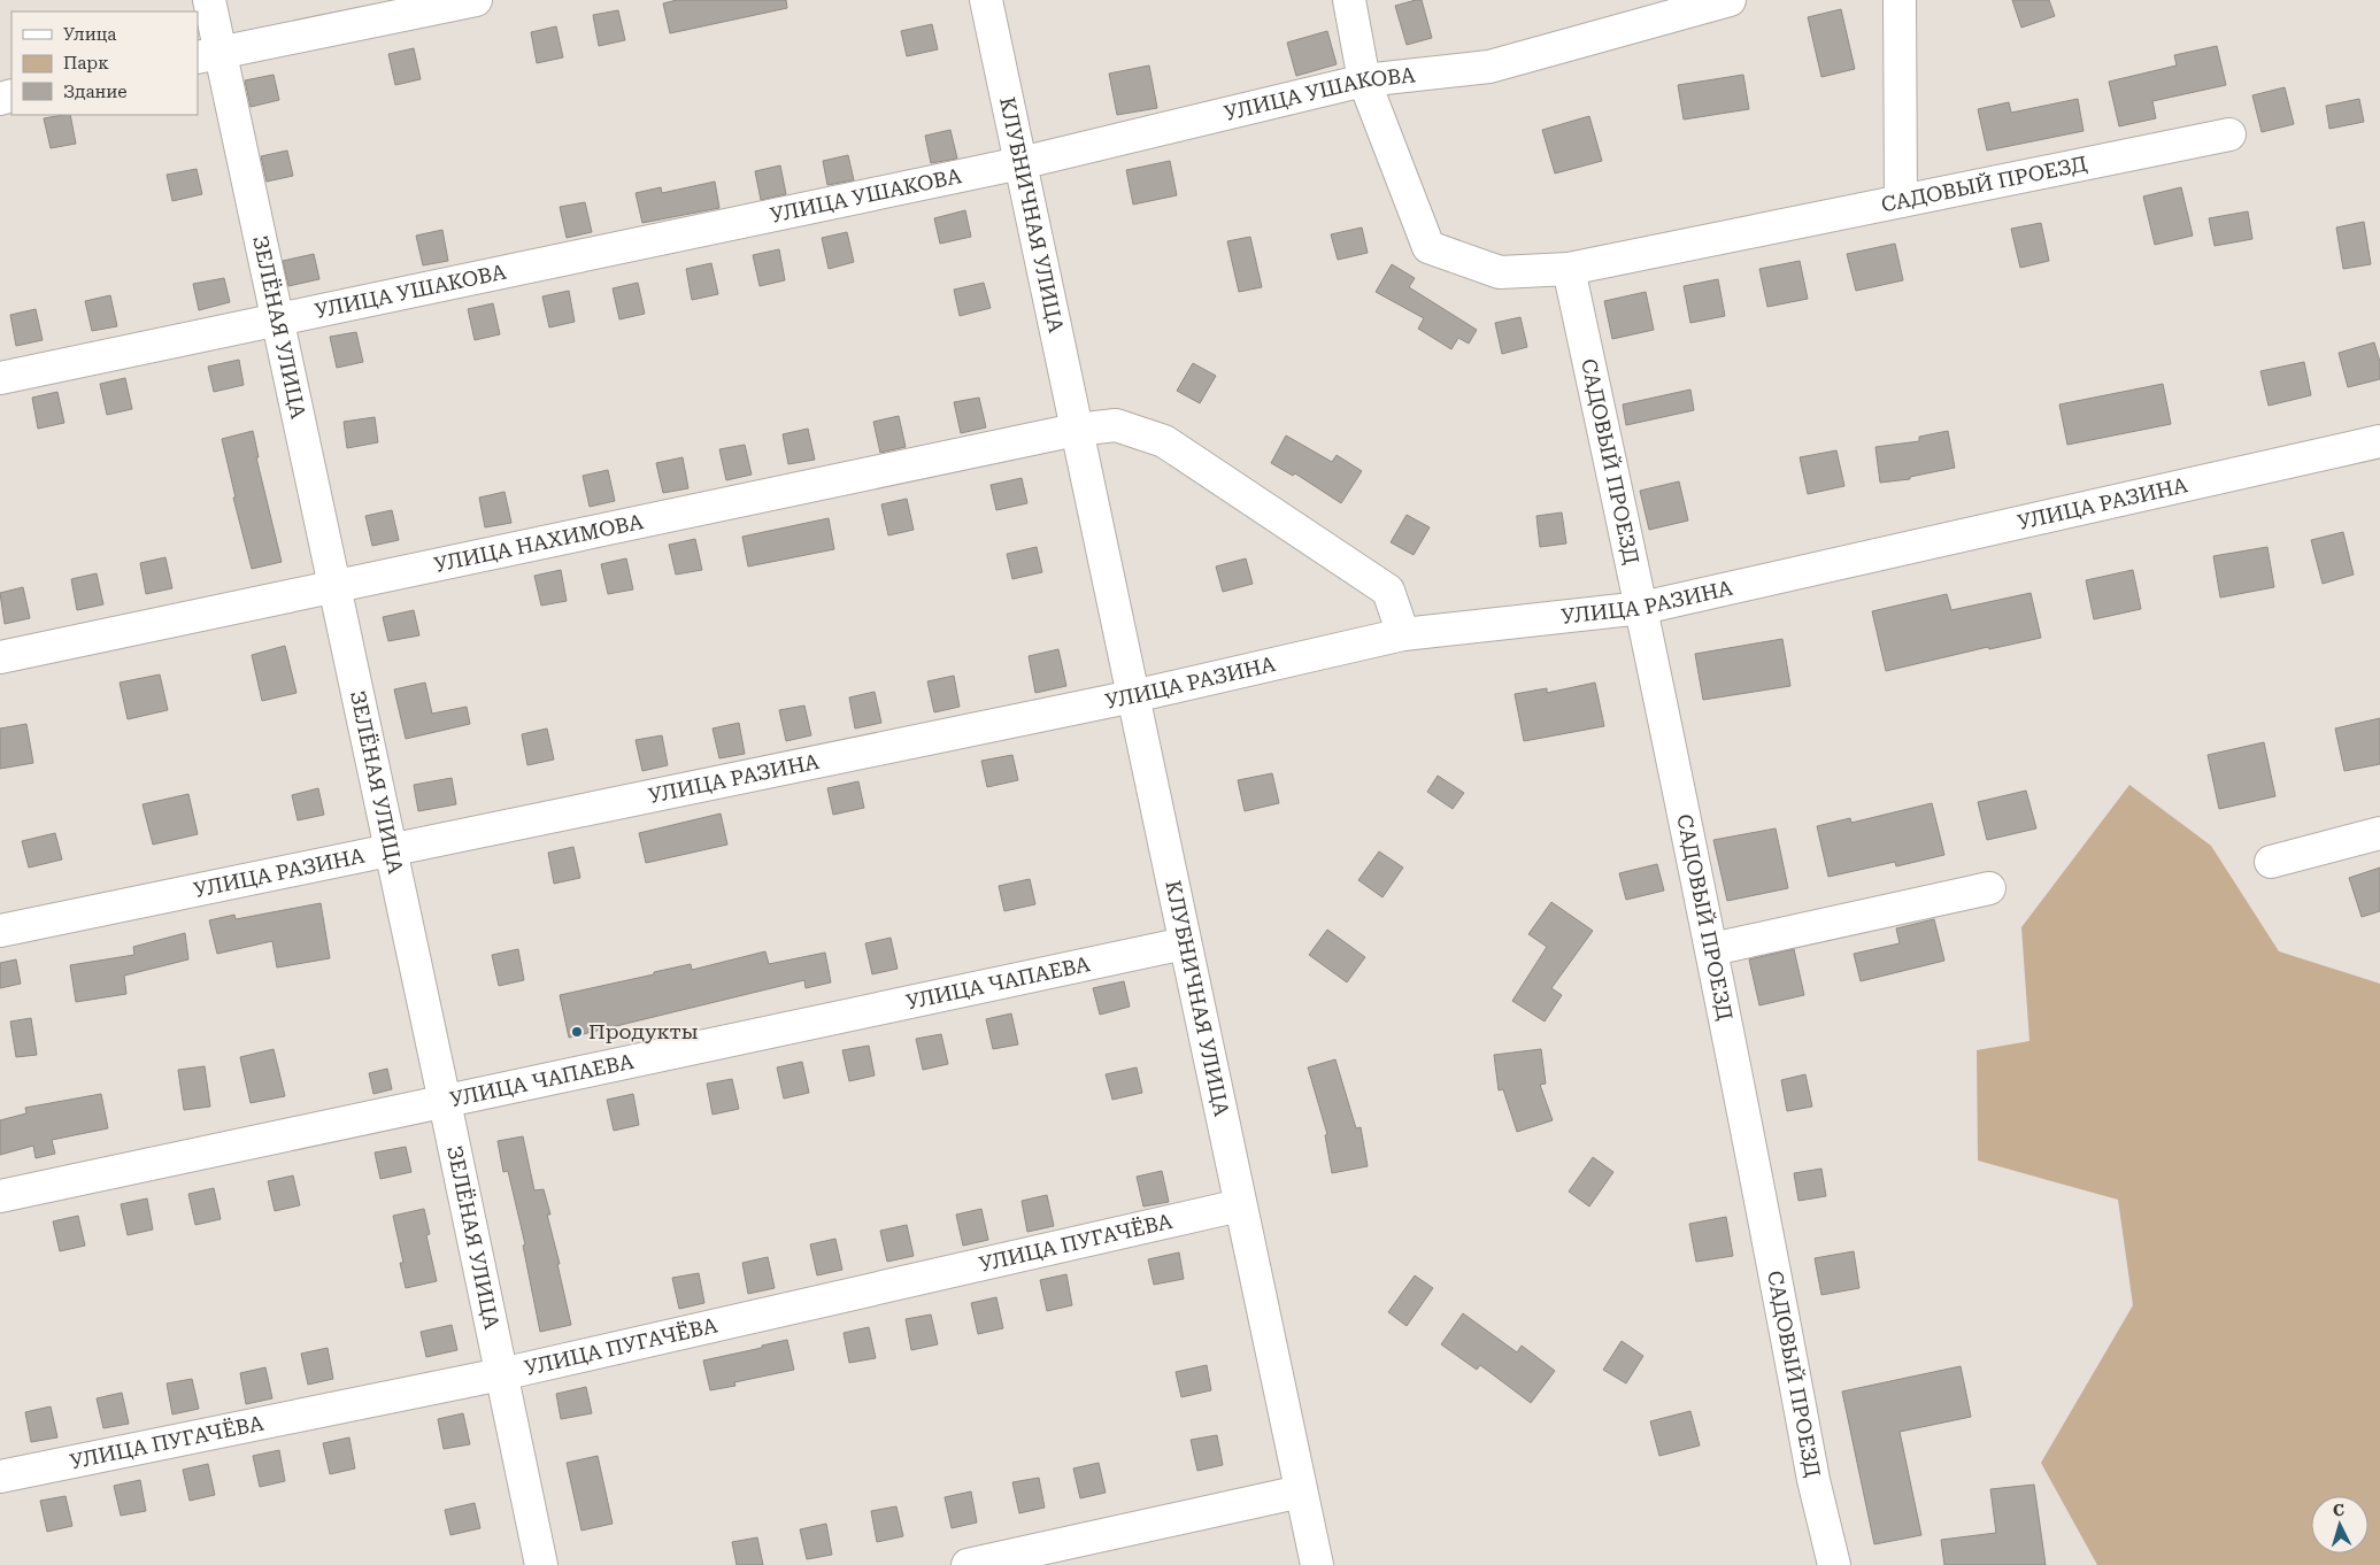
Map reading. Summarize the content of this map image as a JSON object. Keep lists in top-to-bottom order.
{
  "streets": {
    "street": [
      "УЛИЦА УШАКОВА",
      "САДОВЫЙ ПРОЕЗД",
      "КЛУБНИЧНАЯ УЛИЦА",
      "ЗЕЛЁНАЯ УЛИЦА",
      "УЛИЦА РАЗИНА",
      "УЛИЦА НАХИМОВА",
      "УЛИЦА ЧАПАЕВА",
      "УЛИЦА ПУГАЧЁВА"
    ]
  },
  "crossings": [
    ["УЛИЦА УШАКОВА", "САДОВЫЙ ПРОЕЗД"],
    ["УЛИЦА УШАКОВА", "КЛУБНИЧНАЯ УЛИЦА"],
    ["УЛИЦА УШАКОВА", "ЗЕЛЁНАЯ УЛИЦА"],
    ["САДОВЫЙ ПРОЕЗД", "УЛИЦА РАЗИНА"],
    ["КЛУБНИЧНАЯ УЛИЦА", "УЛИЦА РАЗИНА"],
    ["КЛУБНИЧНАЯ УЛИЦА", "УЛИЦА НАХИМОВА"],
    ["КЛУБНИЧНАЯ УЛИЦА", "УЛИЦА ЧАПАЕВА"],
    ["КЛУБНИЧНАЯ УЛИЦА", "УЛИЦА ПУГАЧЁВА"],
    ["ЗЕЛЁНАЯ УЛИЦА", "УЛИЦА РАЗИНА"],
    ["ЗЕЛЁНАЯ УЛИЦА", "УЛИЦА НАХИМОВА"],
    ["ЗЕЛЁНАЯ УЛИЦА", "УЛИЦА ЧАПАЕВА"],
    ["ЗЕЛЁНАЯ УЛИЦА", "УЛИЦА ПУГАЧЁВА"]
  ],
  "places": ["Продукты"],
  "legend": ["Улица", "Парк", "Здание"],
  "north": "top"
}
